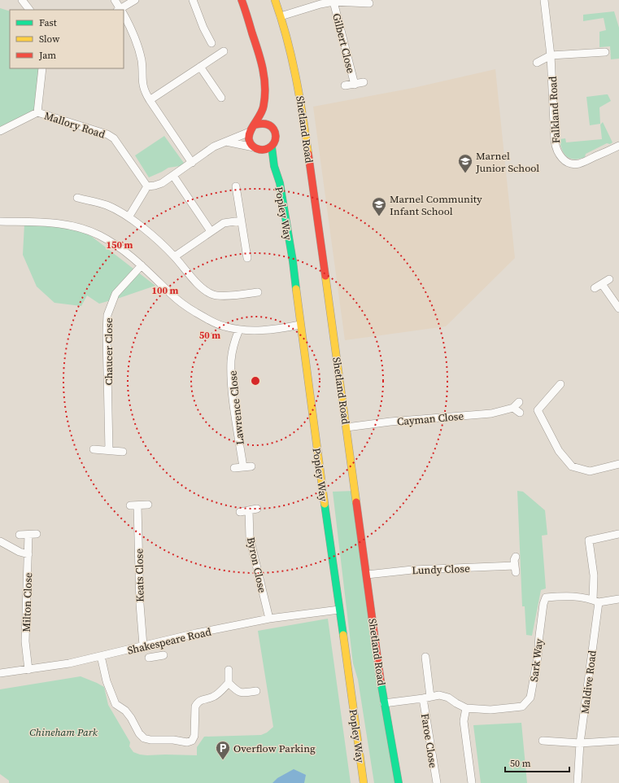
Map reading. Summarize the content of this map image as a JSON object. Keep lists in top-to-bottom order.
{
  "streets": {
    "street": [
      "Gilbert Close",
      "Falkland Road",
      "Mallory Road",
      "Shetland Road",
      "Popley Way",
      "Chaucer Close",
      "Lawrence Close",
      "Cayman Close",
      "Byron Close",
      "Lundy Close",
      "Keats Close",
      "Milton Close",
      "Shakespeare Road",
      "Sark Way",
      "Maldive Road",
      "Faroe Close"
    ]
  },
  "crossings": [
    ["Gilbert Close", "Shetland Road"],
    ["Shetland Road", "Cayman Close"],
    ["Shetland Road", "Lundy Close"],
    ["Shetland Road", "Faroe Close"],
    ["Popley Way", "Shakespeare Road"],
    ["Byron Close", "Shakespeare Road"],
    ["Keats Close", "Shakespeare Road"],
    ["Milton Close", "Shakespeare Road"],
    ["Sark Way", "Maldive Road"],
    ["Sark Way", "Faroe Close"]
  ],
  "parks": ["Chineham Park"],
  "places": {
    "school or university": ["Marnel Junior School", "Marnel Community Infant School"],
    "parking": ["Overflow Parking"]
  },
  "legend": ["Fast", "Slow", "Jam"],
  "scale_bar": "50 m",
  "rings": ["150 m", "100 m", "50 m"]
}
